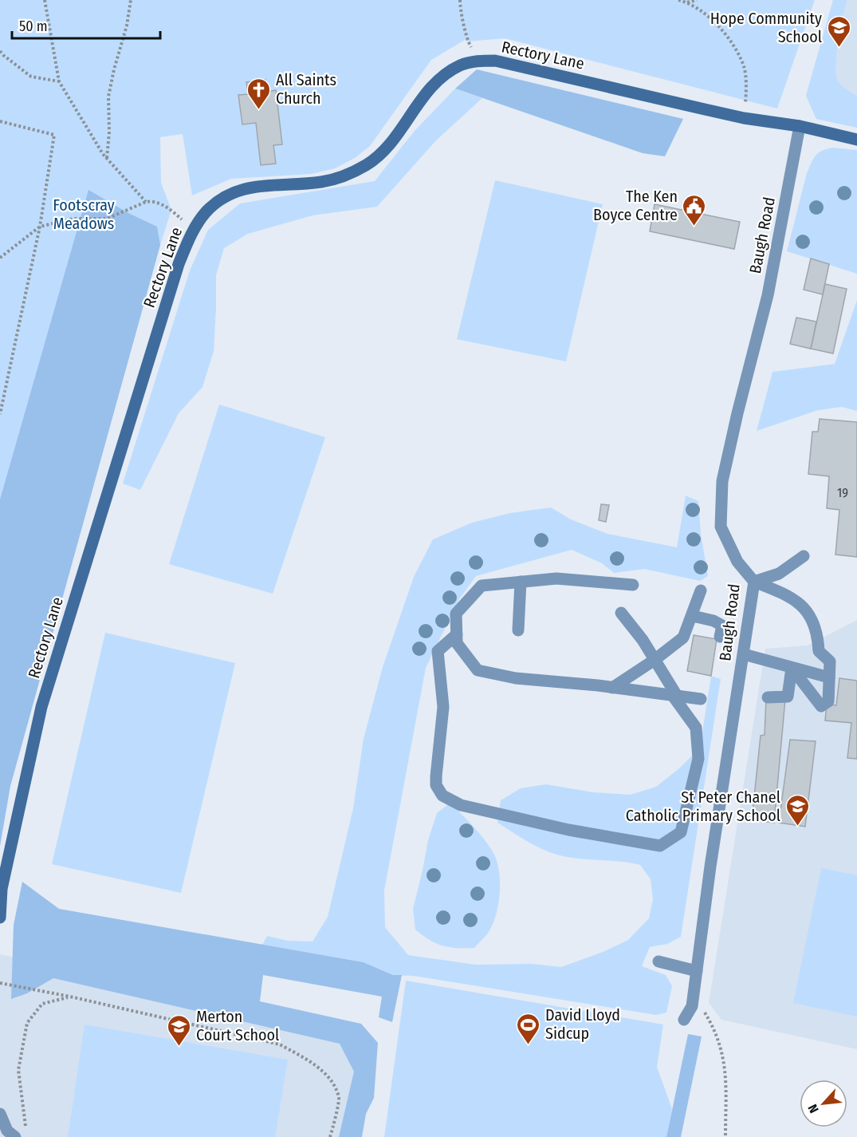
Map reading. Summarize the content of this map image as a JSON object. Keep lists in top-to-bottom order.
{
  "streets": {
    "street": ["Rectory Lane", "Baugh Road"]
  },
  "crossings": [
    ["Rectory Lane", "Baugh Road"]
  ],
  "parks": ["Footscray Meadows"],
  "places": {
    "school or university": ["Hope Community School", "St Peter Chanel Catholic Primary School", "Merton Court School"],
    "church": ["All Saints Church"],
    "public building": ["The Ken Boyce Centre"],
    "sports": ["David Lloyd Sidcup"]
  },
  "house_numbers": ["19"],
  "scale_bar": "50 m",
  "north": "bottom left"
}
